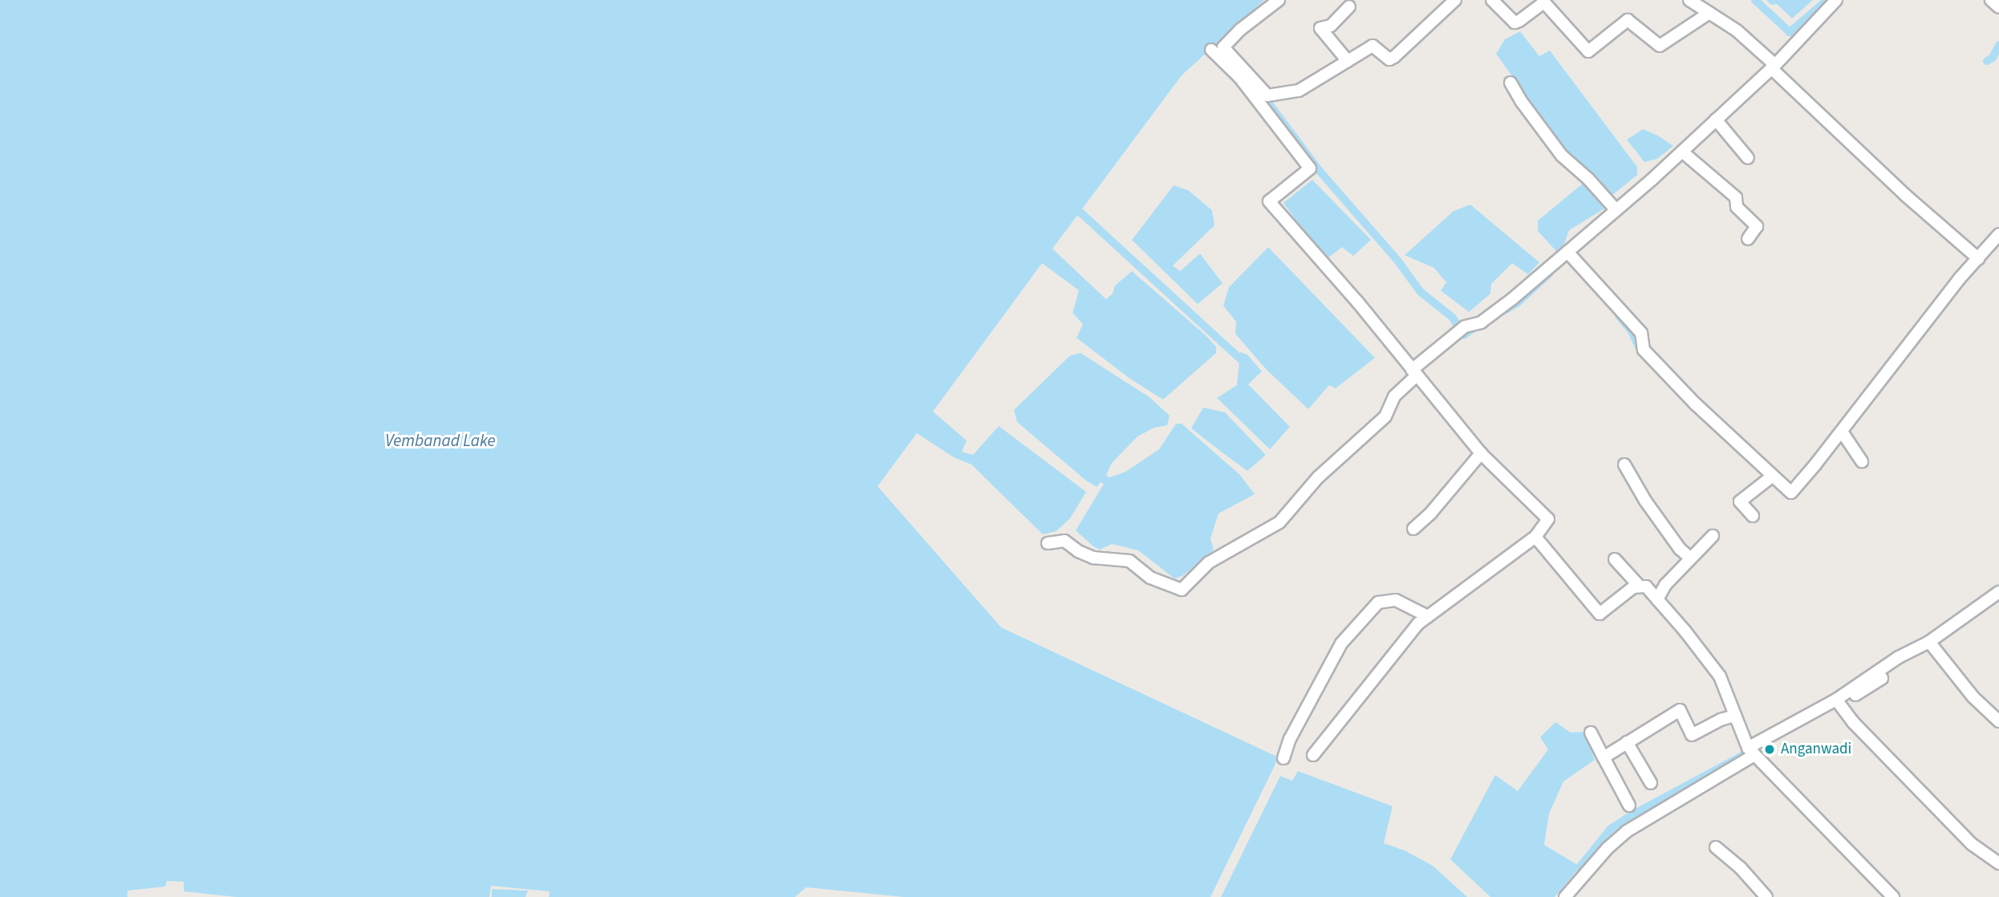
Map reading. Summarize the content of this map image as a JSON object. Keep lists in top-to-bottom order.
{
  "water": ["Vembanad Lake"],
  "places": ["Anganwadi"]
}
